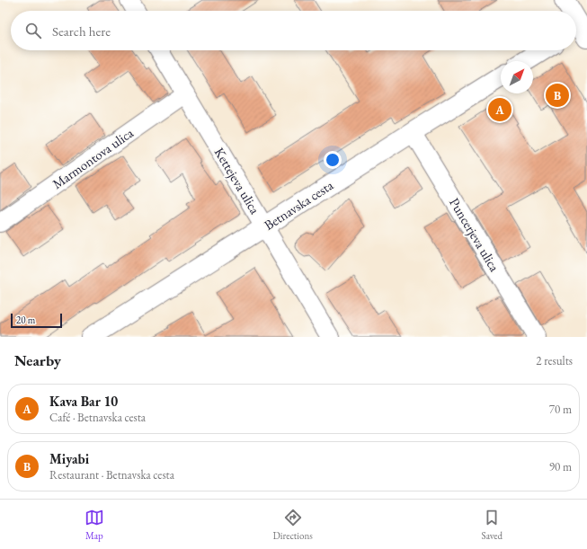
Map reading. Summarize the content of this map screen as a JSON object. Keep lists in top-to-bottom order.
{
  "streets": {
    "street": [
      "Marmontova ulica",
      "Kettejeva ulica",
      "Betnavska cesta",
      "Puncerjeva ulica"
    ]
  },
  "crossings": [
    ["Marmontova ulica", "Kettejeva ulica"],
    ["Kettejeva ulica", "Betnavska cesta"],
    ["Betnavska cesta", "Puncerjeva ulica"]
  ],
  "scale_bar": "20 m",
  "north": "top right",
  "page": {
    "search": "Search here",
    "pins": ["B", "A"],
    "scale": "20 m",
    "heading": ["Nearby", "2 results"],
    "list": [
      {
        "mark": "A",
        "name": "Kava Bar 10",
        "note": "Café · Betnavska cesta",
        "value": "70 m"
      },
      {
        "mark": "B",
        "name": "Miyabi",
        "note": "Restaurant · Betnavska cesta",
        "value": "90 m"
      }
    ],
    "nav": ["Map", "Directions", "Saved"]
  }
}
